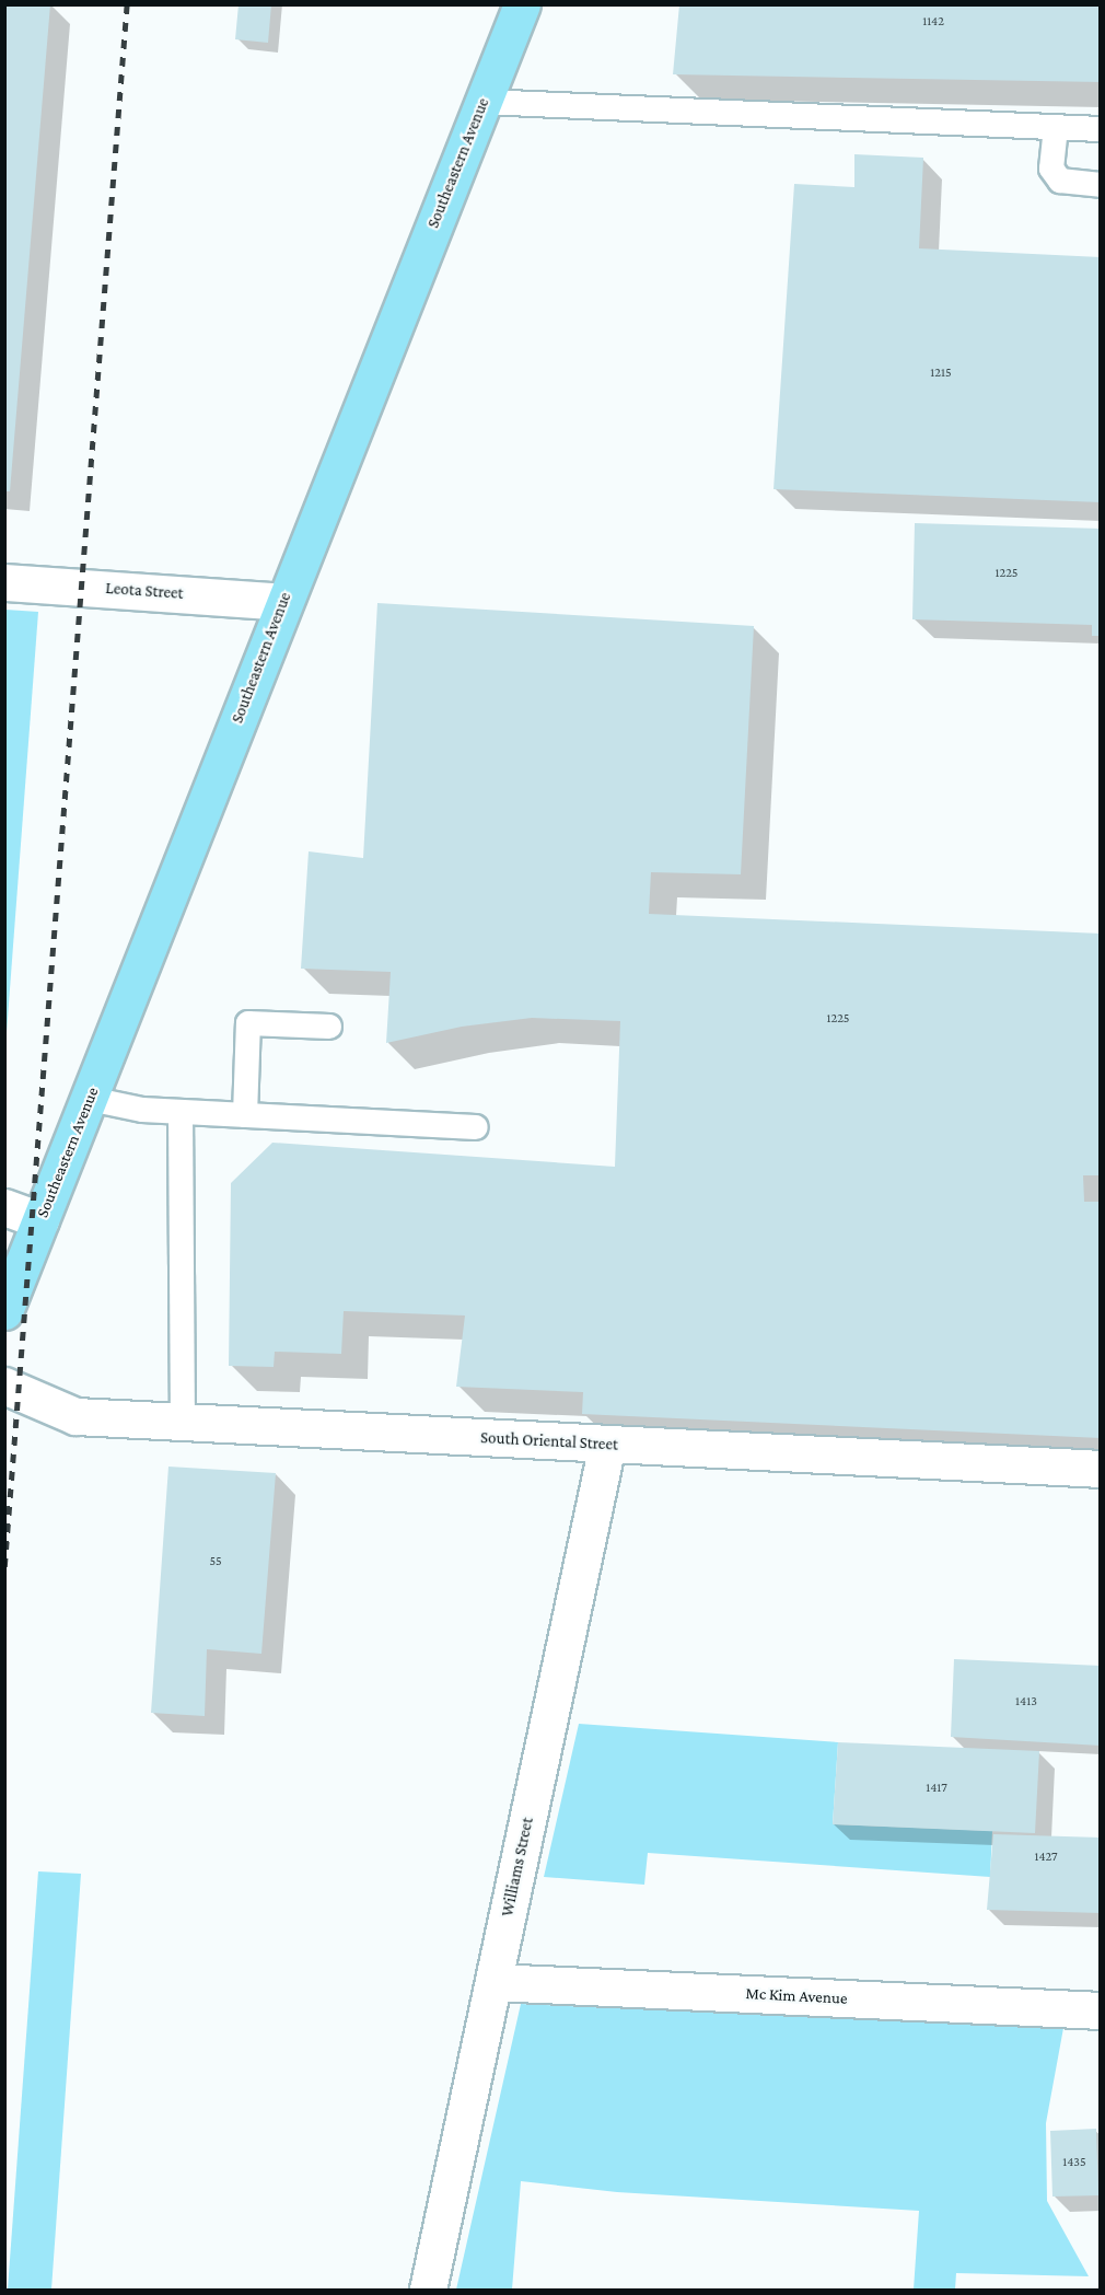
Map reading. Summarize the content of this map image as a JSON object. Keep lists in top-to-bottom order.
{
  "streets": {
    "main road": ["Southeastern Avenue"],
    "street": [
      "Leota Street",
      "South Oriental Street",
      "Williams Street",
      "Mc Kim Avenue"
    ]
  },
  "crossings": [
    ["Southeastern Avenue", "Leota Street"],
    ["South Oriental Street", "Williams Street"],
    ["Williams Street", "Mc Kim Avenue"]
  ],
  "house_numbers": [
    "1142",
    "1215",
    "1225",
    "1225",
    "55",
    "1413",
    "1417",
    "1427",
    "1435"
  ]
}
